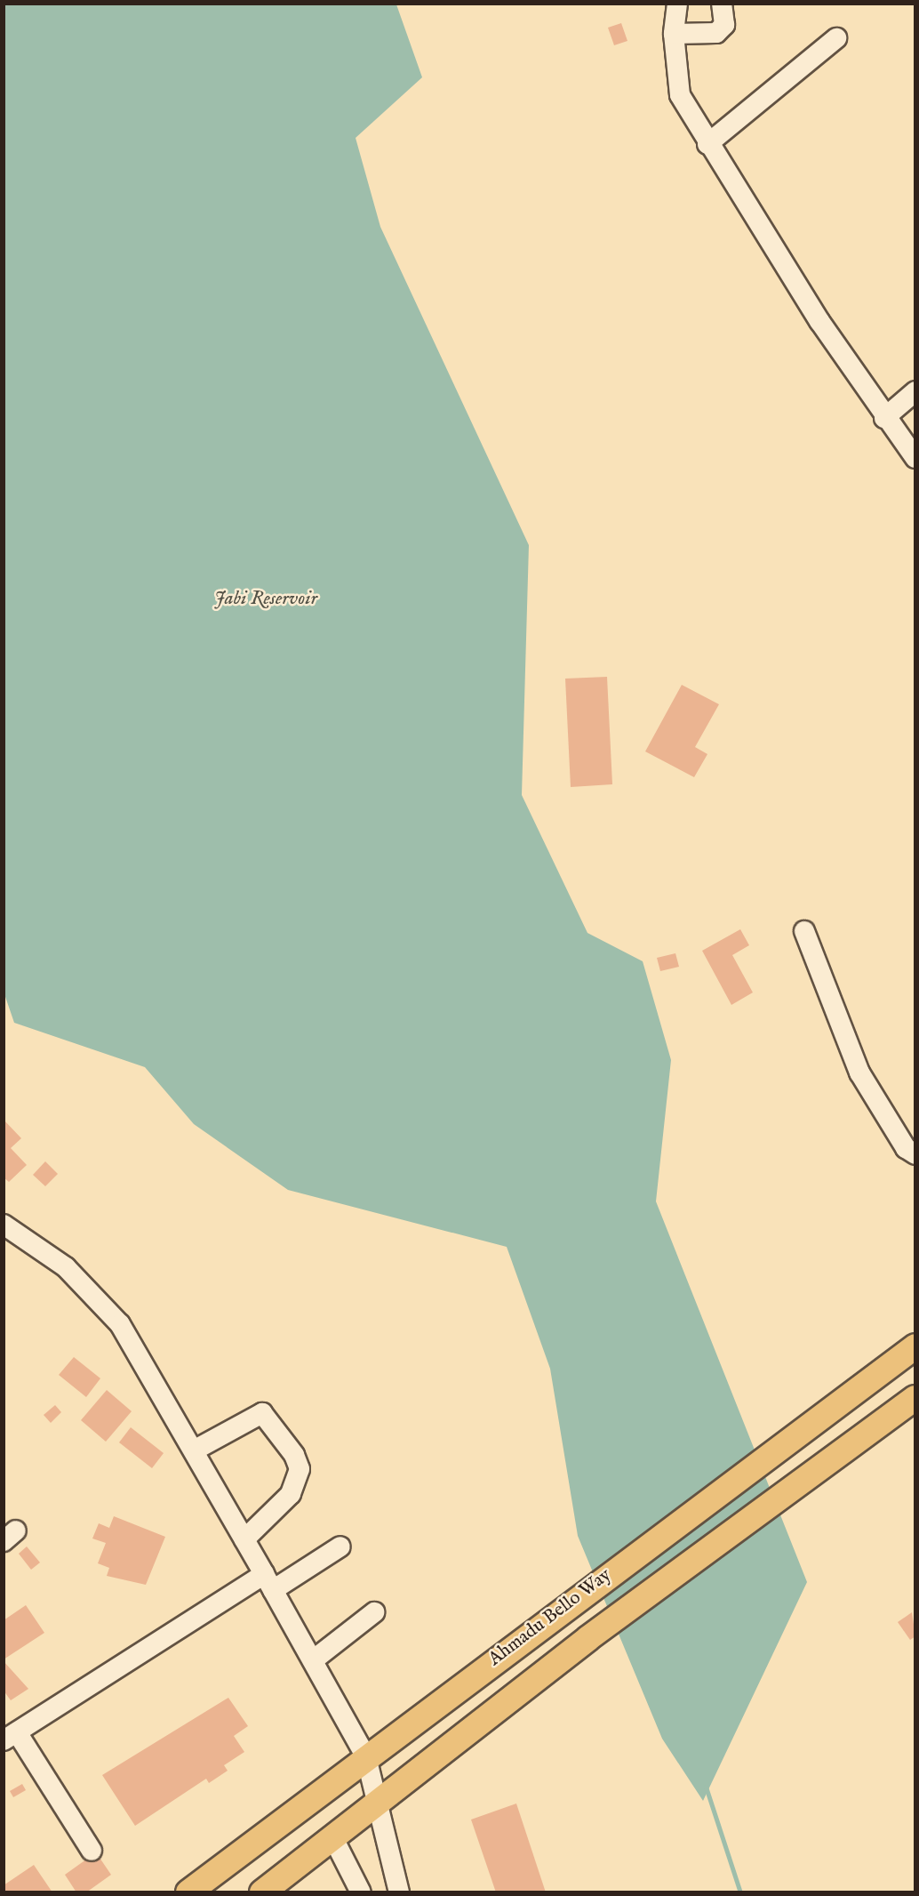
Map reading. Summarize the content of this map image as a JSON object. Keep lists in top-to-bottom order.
{
  "streets": {
    "main road": ["Ahmadu Bello Way"]
  },
  "water": ["Jabi Reservoir"]
}
